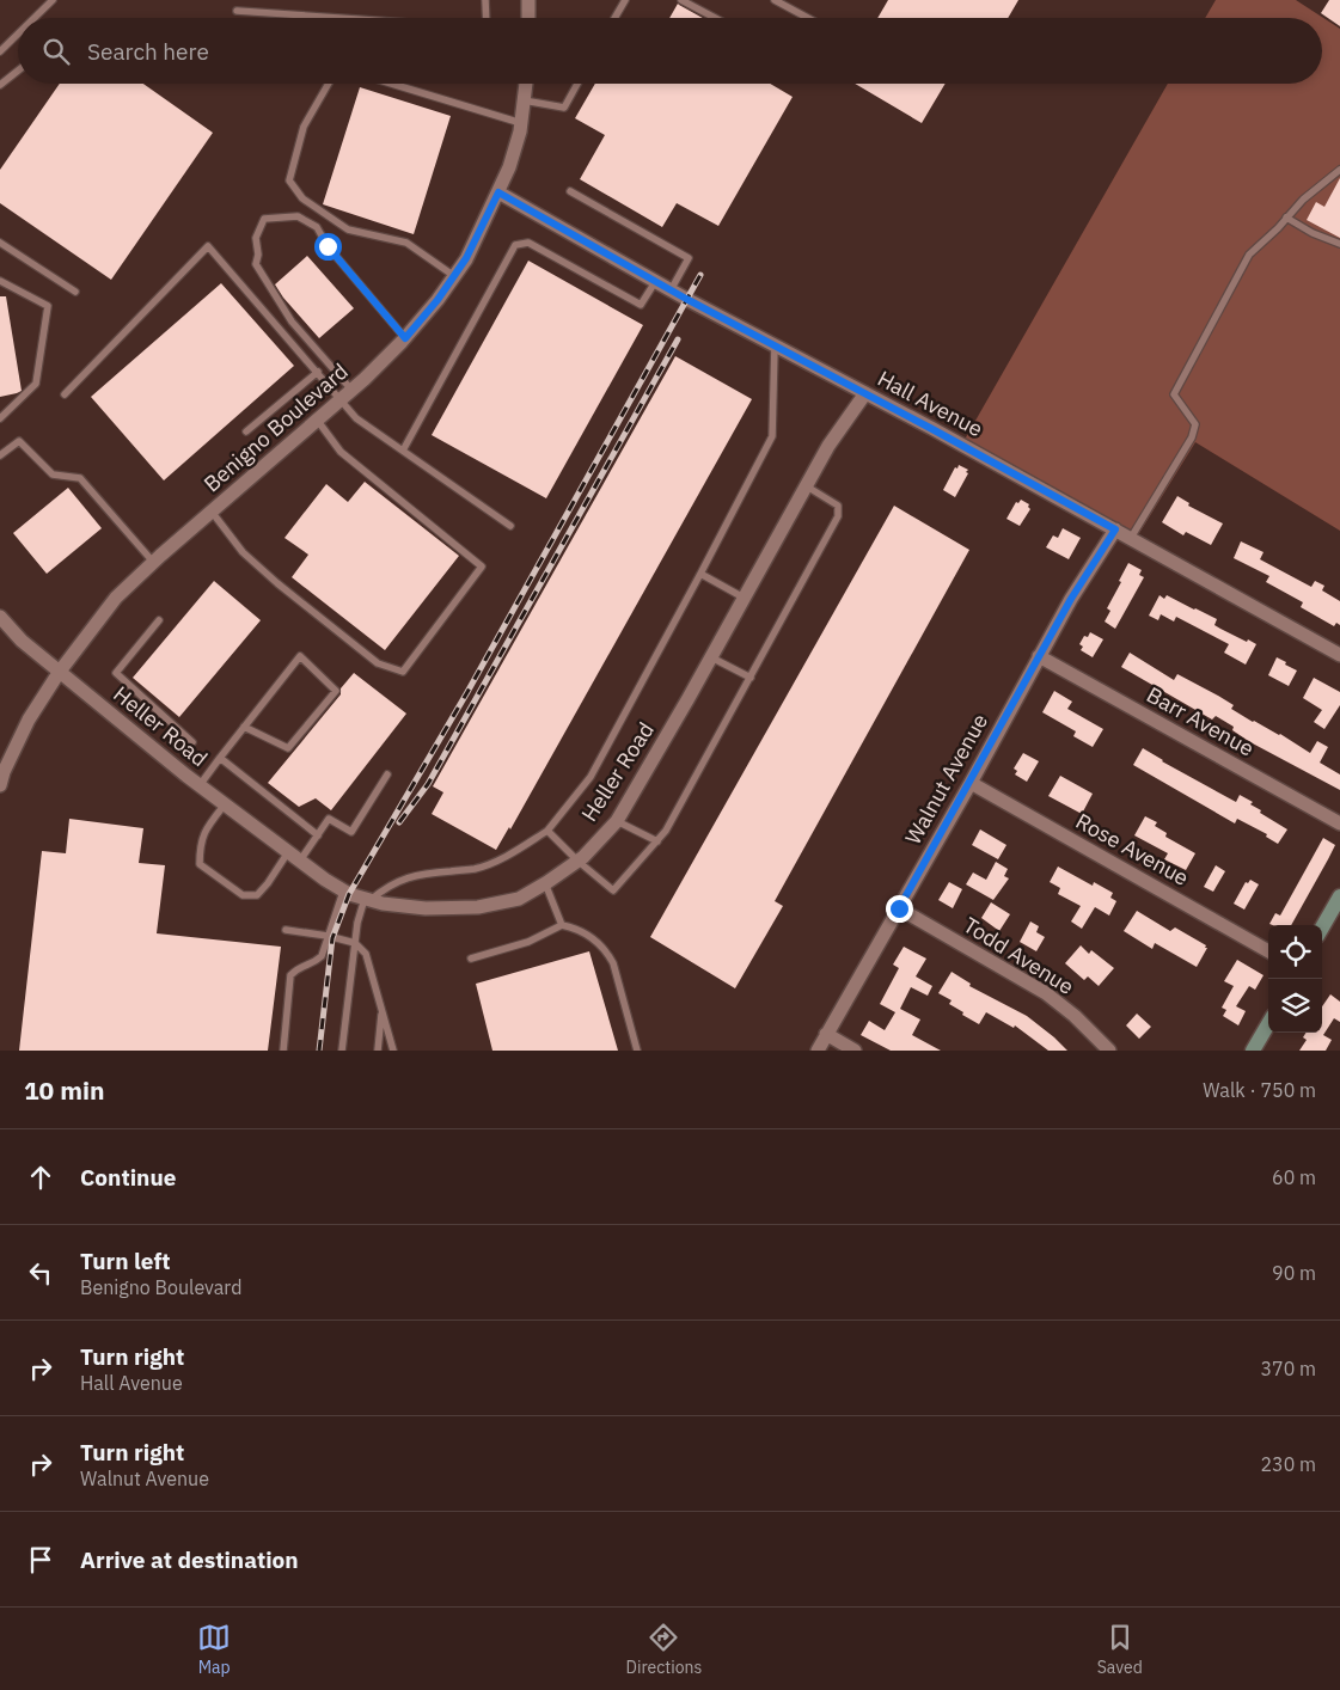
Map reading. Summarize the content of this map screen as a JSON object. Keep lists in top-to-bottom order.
{
  "streets": {
    "street": [
      "Hall Avenue",
      "Benigno Boulevard",
      "Barr Avenue",
      "Heller Road",
      "Walnut Avenue",
      "Rose Avenue",
      "Todd Avenue"
    ]
  },
  "crossings": [
    ["Hall Avenue", "Benigno Boulevard"],
    ["Hall Avenue", "Heller Road"],
    ["Hall Avenue", "Walnut Avenue"],
    ["Benigno Boulevard", "Heller Road"],
    ["Barr Avenue", "Walnut Avenue"],
    ["Walnut Avenue", "Rose Avenue"],
    ["Walnut Avenue", "Todd Avenue"]
  ],
  "page": {
    "search": "Search here",
    "heading": ["10 min", "Walk · 750 m"],
    "list": [
      ["Continue", "60 m"],
      ["Turn left", "Benigno Boulevard", "90 m"],
      ["Turn right", "Hall Avenue", "370 m"],
      ["Turn right", "Walnut Avenue", "230 m"],
      "Arrive at destination"
    ],
    "nav": ["Map", "Directions", "Saved"]
  }
}
